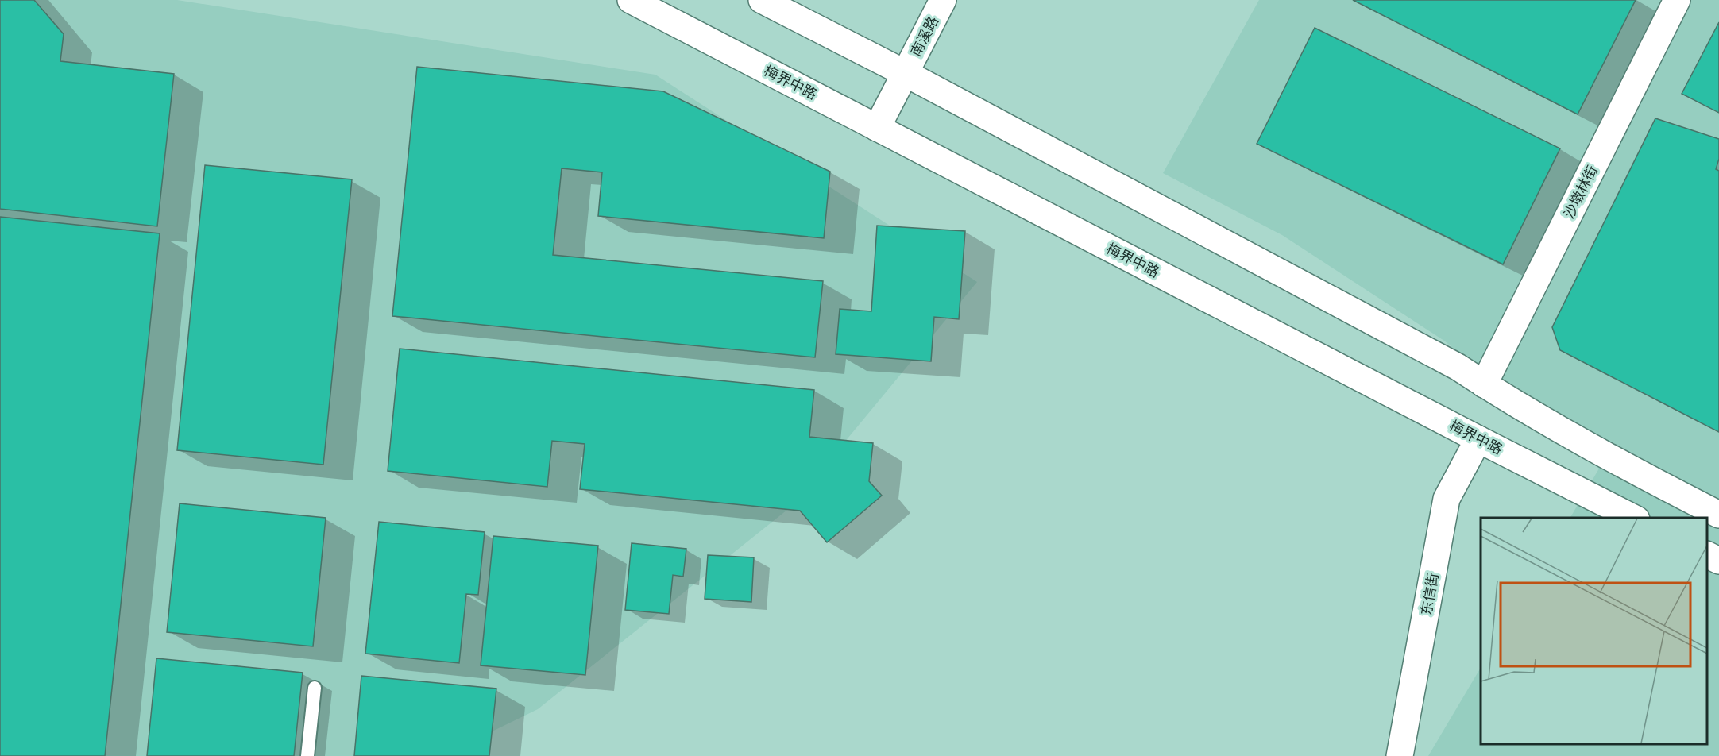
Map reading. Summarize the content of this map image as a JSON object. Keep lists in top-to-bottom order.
{
  "streets": {
    "main road": [
      "南溪路",
      "梅界中路",
      "沙墩林街",
      "东信街"
    ]
  },
  "crossings": [
    ["南溪路", "梅界中路"],
    ["梅界中路", "东信街"]
  ]
}
